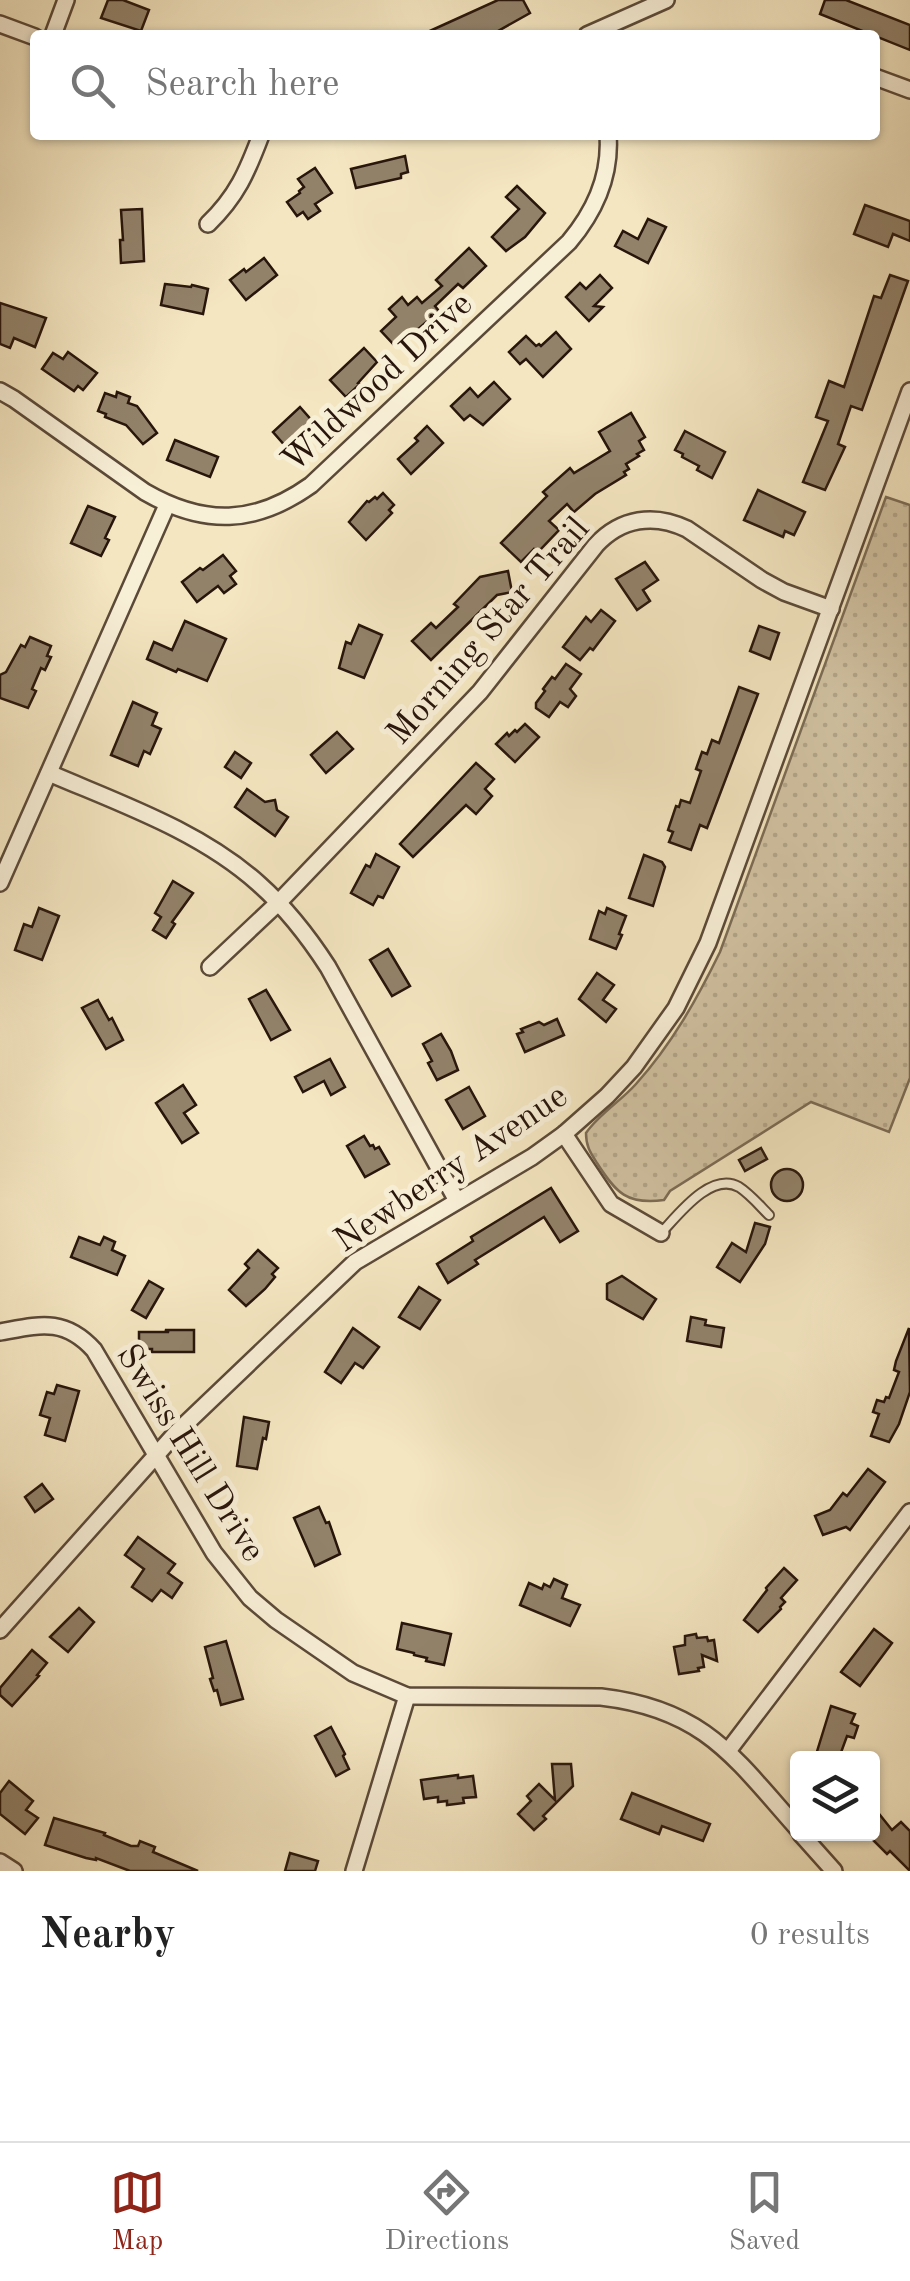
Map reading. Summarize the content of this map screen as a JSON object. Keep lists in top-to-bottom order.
{
  "streets": {
    "street": [
      "Wildwood Drive",
      "Morning Star Trail",
      "Newberry Avenue",
      "Swiss Hill Drive"
    ]
  },
  "crossings": [
    ["Morning Star Trail", "Newberry Avenue"],
    ["Newberry Avenue", "Swiss Hill Drive"]
  ],
  "page": {
    "search": "Search here",
    "heading": ["Nearby", "0 results"],
    "nav": ["Map", "Directions", "Saved"]
  }
}
